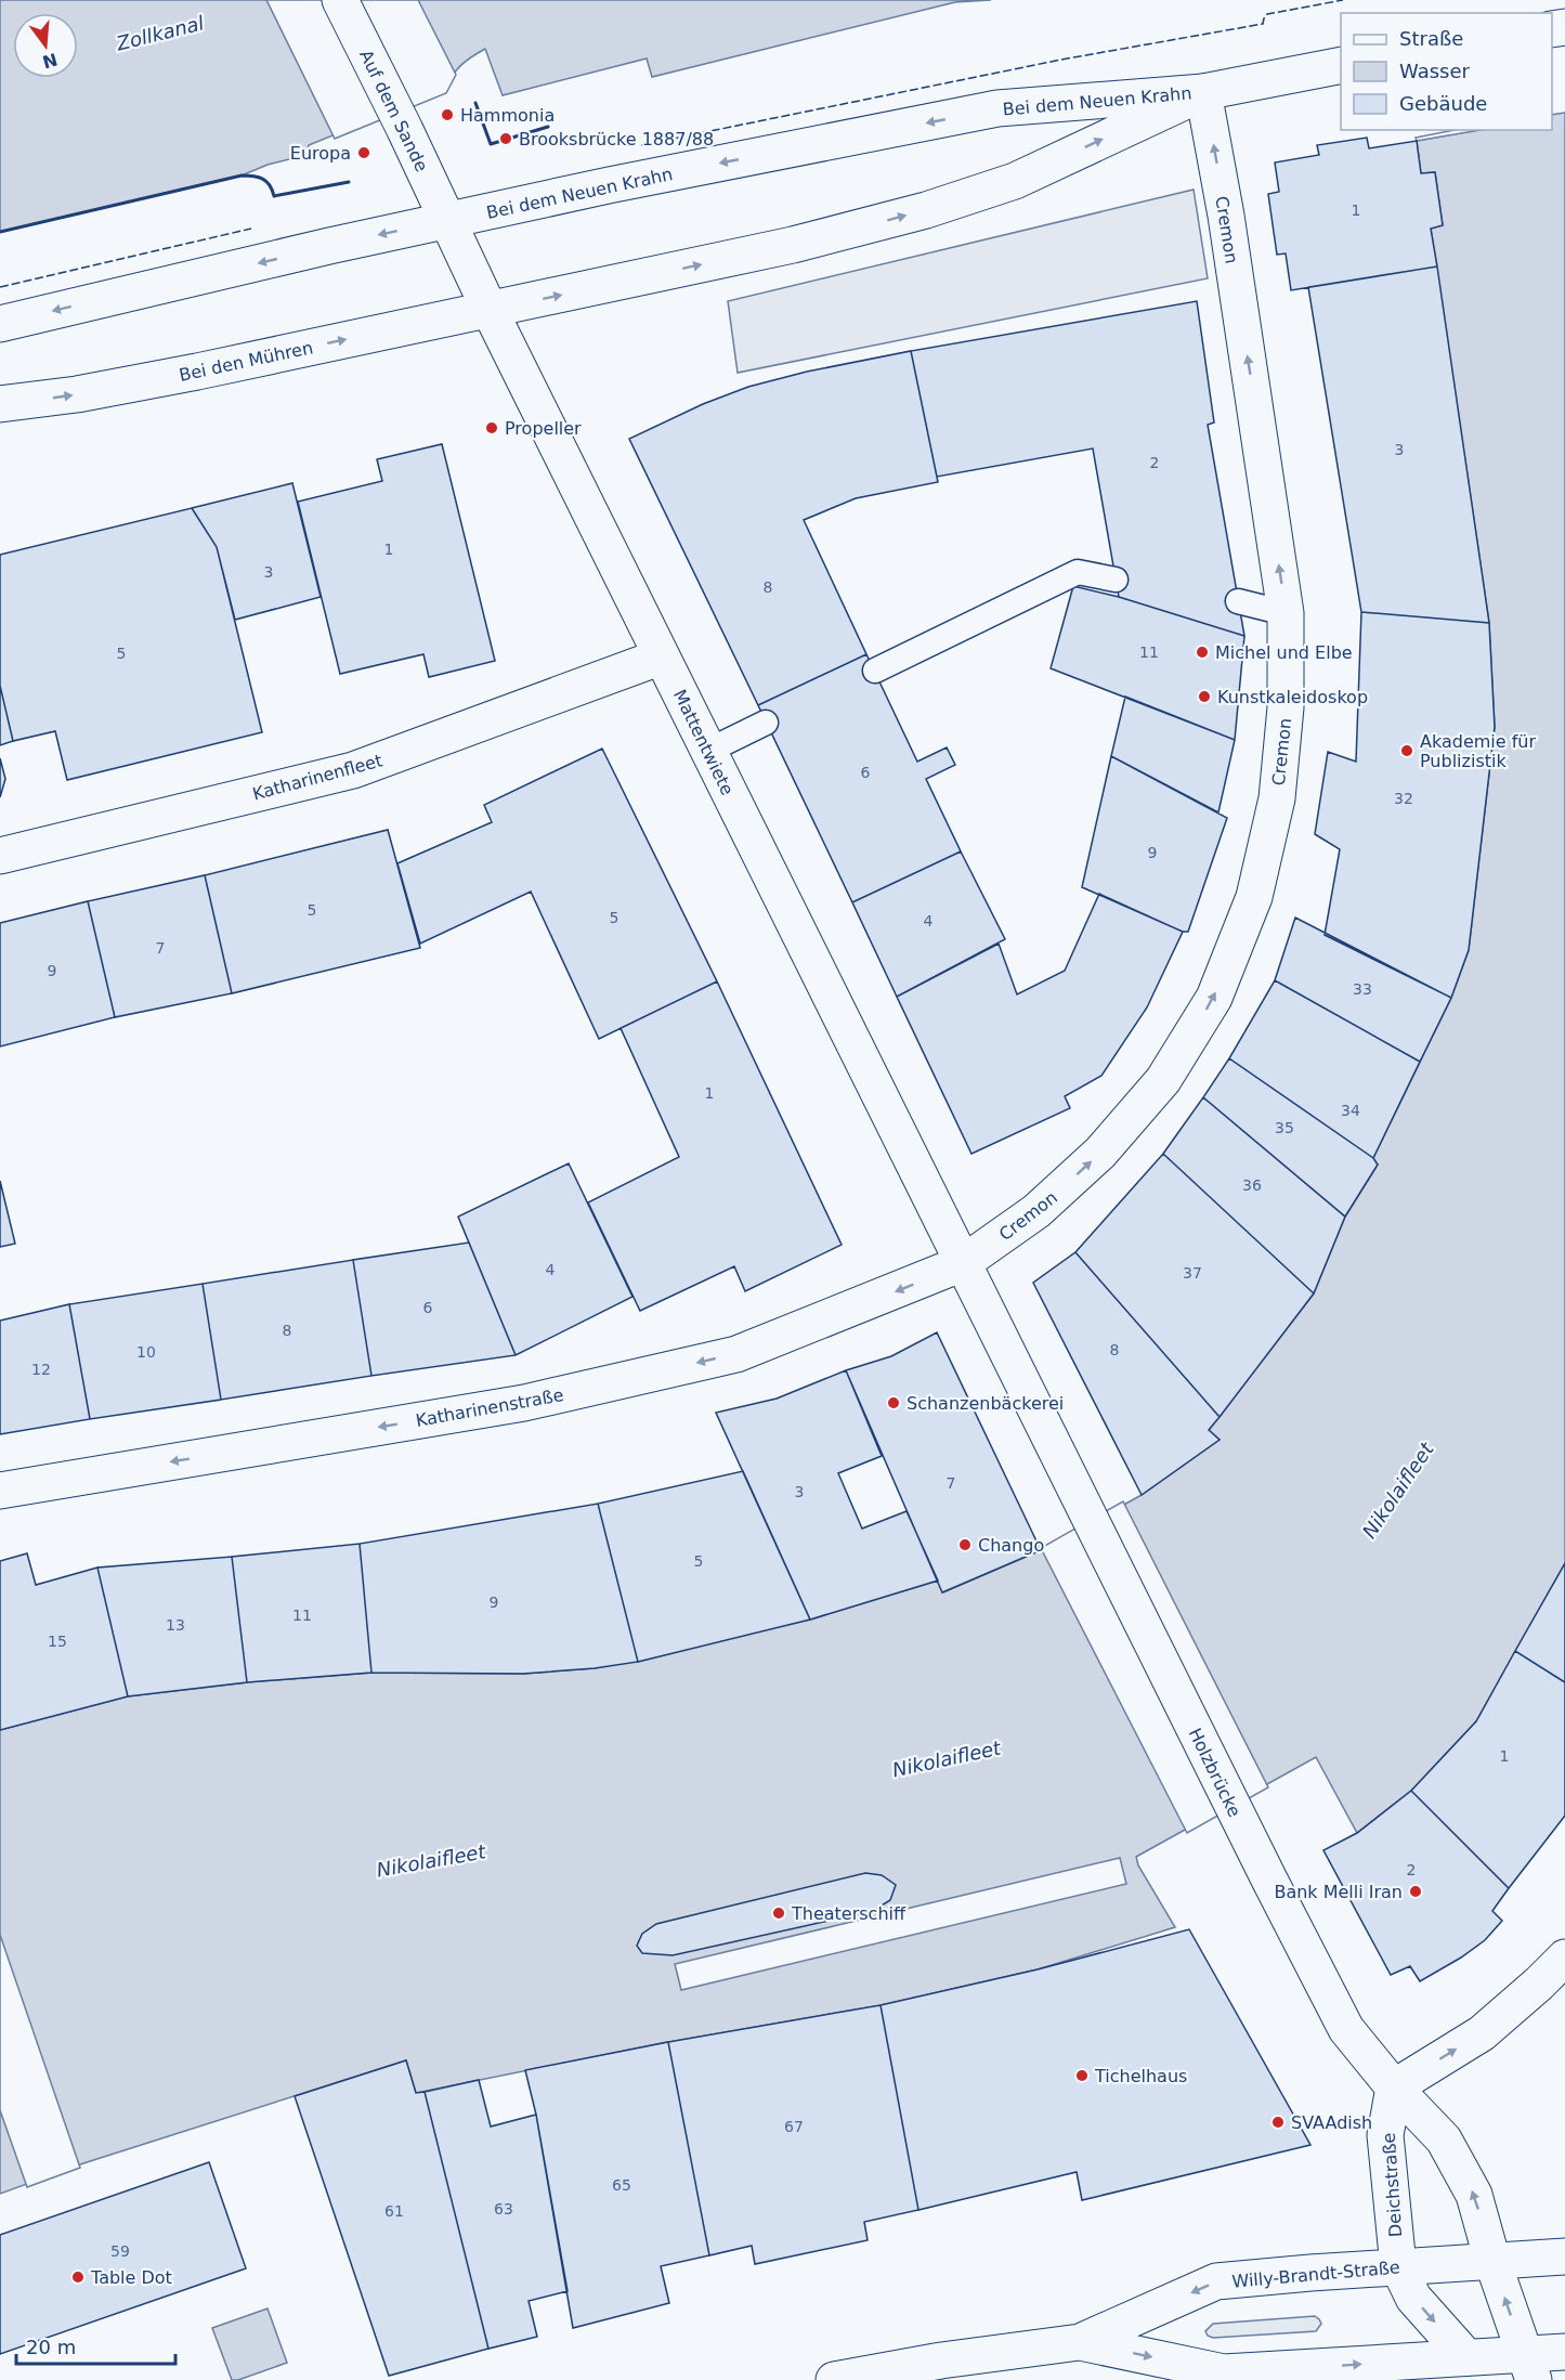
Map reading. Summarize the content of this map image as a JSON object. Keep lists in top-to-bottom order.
{
  "streets": {
    "street": [
      "Bei dem Neuen Krahn",
      "Auf dem Sande",
      "Cremon",
      "Bei den Mühren",
      "Mattentwiete",
      "Katharinenfleet",
      "Katharinenstraße",
      "Holzbrücke",
      "Deichstraße",
      "Willy-Brandt-Straße"
    ]
  },
  "crossings": [
    ["Bei dem Neuen Krahn", "Auf dem Sande"],
    ["Bei dem Neuen Krahn", "Cremon"],
    ["Bei dem Neuen Krahn", "Bei den Mühren"],
    ["Bei dem Neuen Krahn", "Mattentwiete"],
    ["Auf dem Sande", "Mattentwiete"],
    ["Cremon", "Mattentwiete"],
    ["Cremon", "Katharinenstraße"],
    ["Cremon", "Holzbrücke"],
    ["Bei den Mühren", "Mattentwiete"],
    ["Mattentwiete", "Katharinenfleet"],
    ["Mattentwiete", "Katharinenstraße"],
    ["Mattentwiete", "Holzbrücke"],
    ["Katharinenstraße", "Holzbrücke"],
    ["Holzbrücke", "Deichstraße"],
    ["Holzbrücke", "Willy-Brandt-Straße"],
    ["Deichstraße", "Willy-Brandt-Straße"]
  ],
  "one_way": ["Cremon", "Katharinenstraße", "Deichstraße"],
  "water": ["Zollkanal", "Nikolaifleet"],
  "places": [
    "Hammonia",
    "Brooksbrücke 1887/88",
    "Europa",
    "Propeller",
    "Michel und Elbe",
    "Kunstkaleidoskop",
    "Akademie für Publizistik",
    "Schanzenbäckerei",
    "Chango",
    "Bank Melli Iran",
    "Theaterschiff",
    "Tichelhaus",
    "SVAAdish",
    "Table Dot"
  ],
  "house_numbers": [
    "1",
    "3",
    "2",
    "1",
    "3",
    "8",
    "11",
    "5",
    "6",
    "32",
    "9",
    "5",
    "5",
    "4",
    "7",
    "9",
    "33",
    "1",
    "34",
    "35",
    "36",
    "4",
    "37",
    "6",
    "8",
    "8",
    "10",
    "12",
    "7",
    "3",
    "5",
    "9",
    "11",
    "13",
    "15",
    "1",
    "2",
    "67",
    "65",
    "63",
    "61",
    "59"
  ],
  "legend": ["Straße", "Wasser", "Gebäude"],
  "scale_bar": "20 m",
  "north": "bottom"
}
